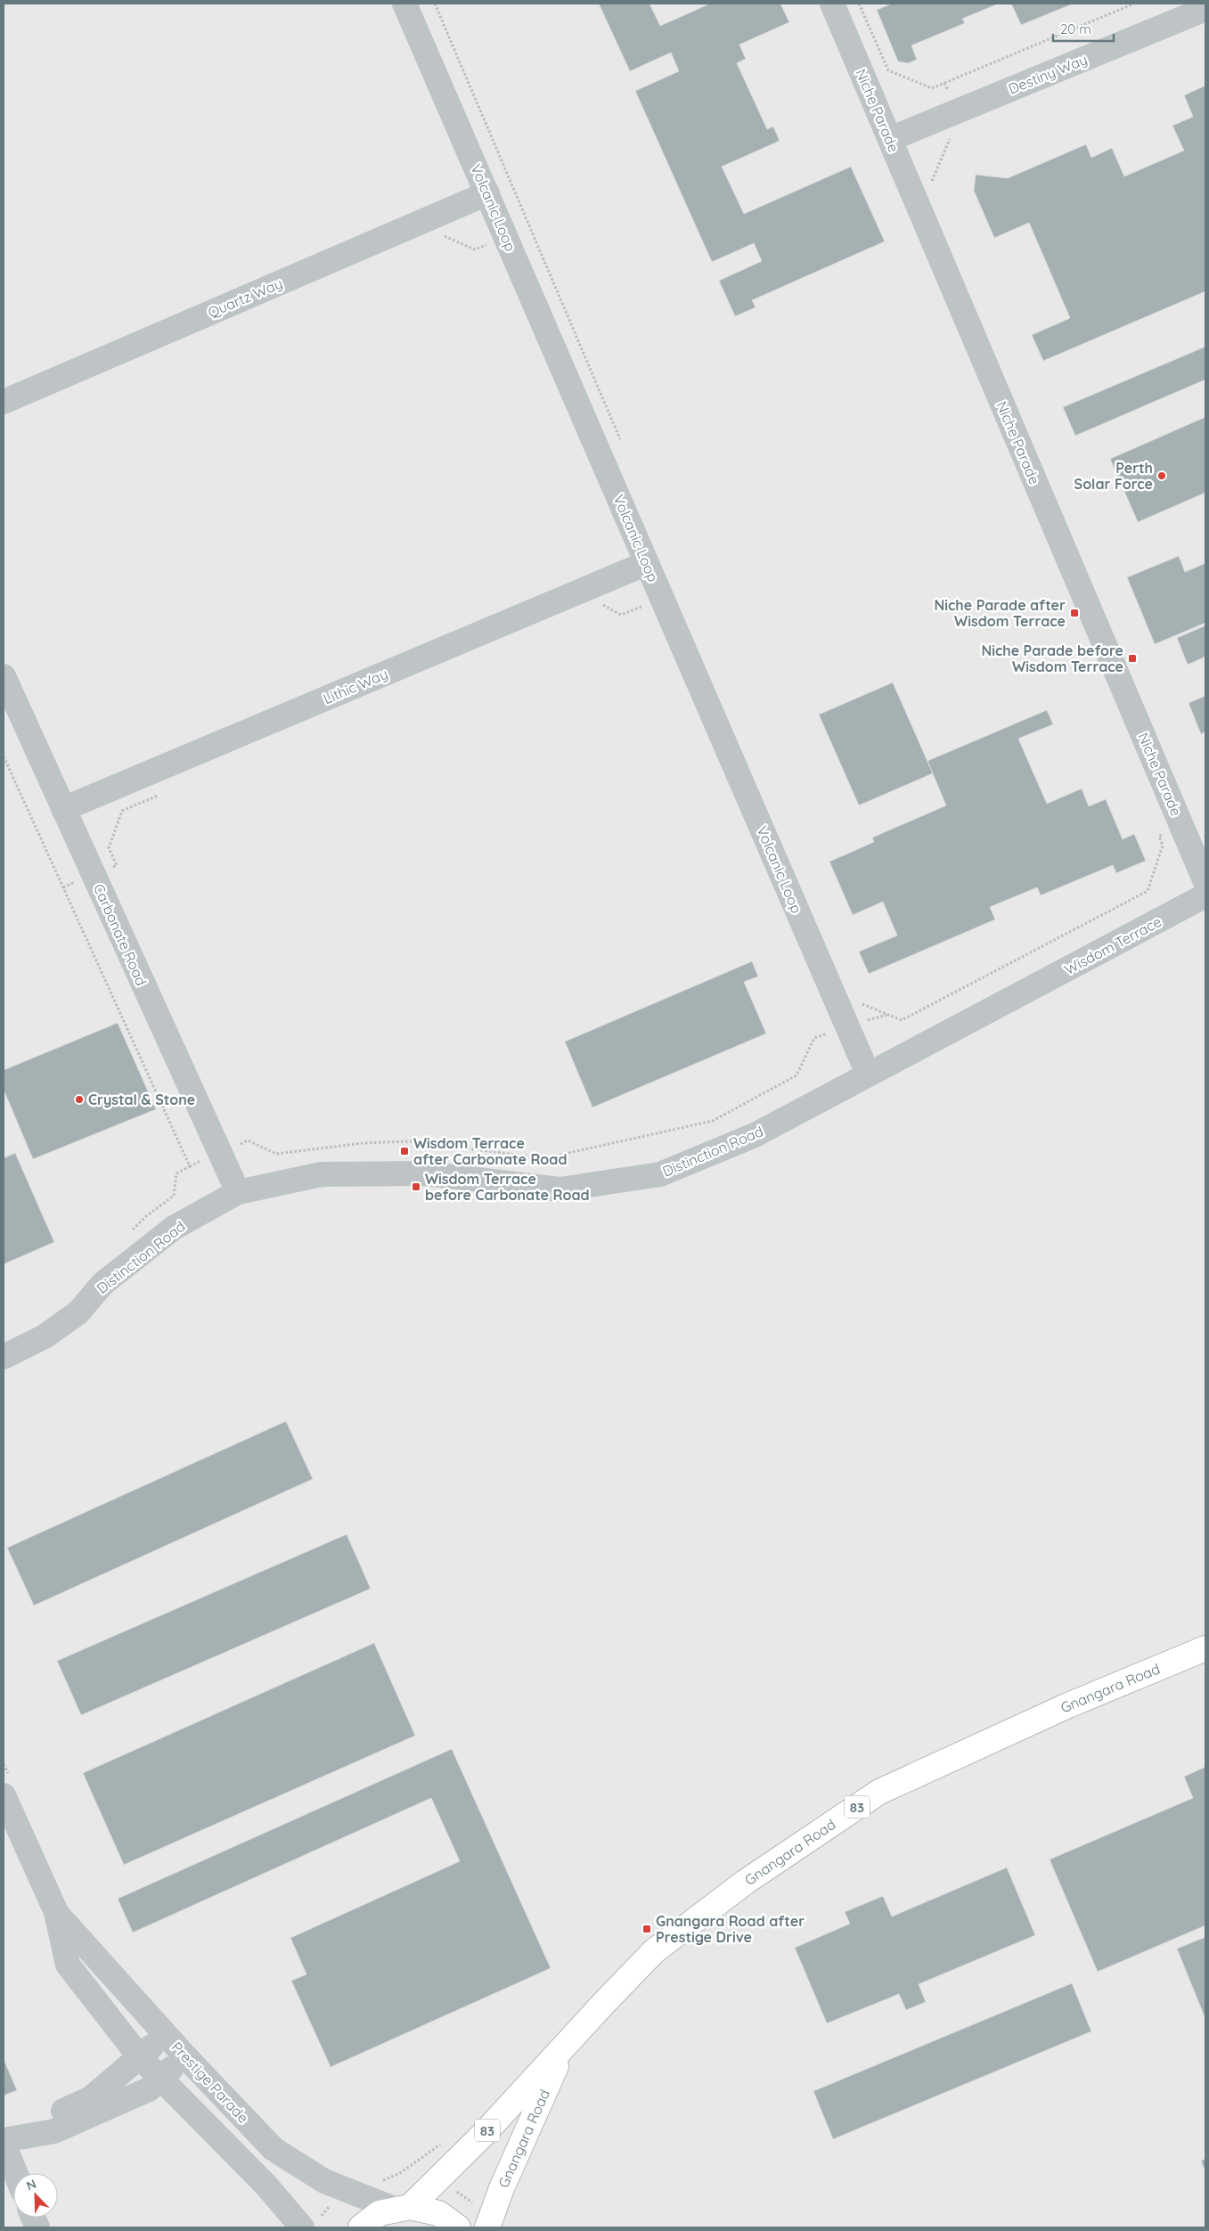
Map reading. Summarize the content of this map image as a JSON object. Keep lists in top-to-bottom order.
{
  "streets": {
    "main road": ["Gnangara Road", "83"],
    "street": [
      "Destiny Way",
      "Niche Parade",
      "Volcanic Loop",
      "Quartz Way",
      "Lithic Way",
      "Carbonate Road",
      "Wisdom Terrace",
      "Distinction Road",
      "Prestige Parade"
    ]
  },
  "crossings": [
    ["Destiny Way", "Niche Parade"],
    ["Volcanic Loop", "Quartz Way"],
    ["Volcanic Loop", "Lithic Way"],
    ["Volcanic Loop", "Distinction Road"],
    ["Lithic Way", "Carbonate Road"],
    ["Carbonate Road", "Distinction Road"],
    ["Wisdom Terrace", "Distinction Road"],
    ["Gnangara Road", "Prestige Parade"]
  ],
  "places": {
    "other": ["Perth Solar Force", "Crystal & Stone"],
    "transit": [
      "Niche Parade after Wisdom Terrace",
      "Niche Parade before Wisdom Terrace",
      "Wisdom Terrace after Carbonate Road",
      "Wisdom Terrace before Carbonate Road",
      "Gnangara Road after Prestige Drive"
    ]
  },
  "scale_bar": "20 m",
  "north": "top left"
}
